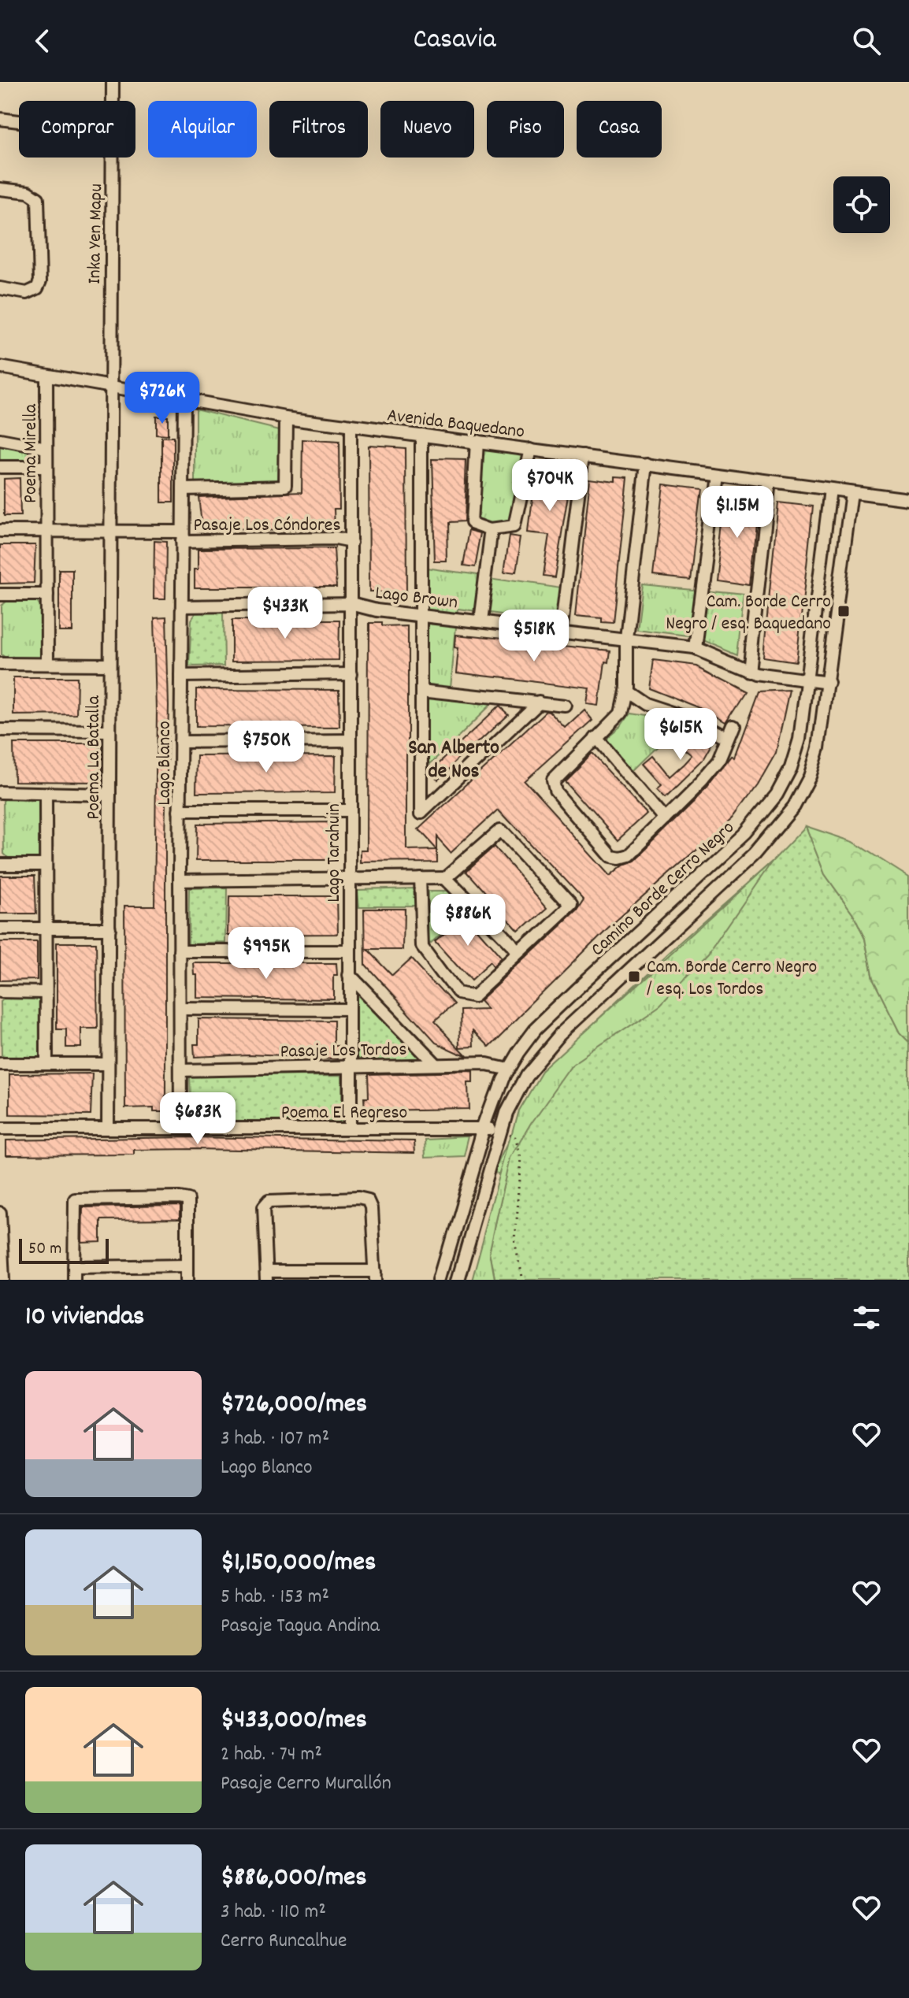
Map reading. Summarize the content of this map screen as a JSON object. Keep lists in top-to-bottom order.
{
  "streets": {
    "street": [
      "Inka Yen Mapu",
      "Avenida Baquedano",
      "Poema Mirella",
      "Pasaje Los Cóndores",
      "Lago Brown",
      "Poema La Batalla",
      "Lago Blanco",
      "Lago Tarahuin",
      "Camino Borde Cerro Negro",
      "Pasaje Los Tordos",
      "Poema El Regreso"
    ]
  },
  "crossings": [
    ["Inka Yen Mapu", "Avenida Baquedano"],
    ["Inka Yen Mapu", "Poema La Batalla"],
    ["Avenida Baquedano", "Poema Mirella"],
    ["Avenida Baquedano", "Poema La Batalla"],
    ["Avenida Baquedano", "Lago Blanco"],
    ["Avenida Baquedano", "Lago Tarahuin"],
    ["Avenida Baquedano", "Camino Borde Cerro Negro"],
    ["Poema Mirella", "Pasaje Los Cóndores"],
    ["Pasaje Los Cóndores", "Poema La Batalla"],
    ["Pasaje Los Cóndores", "Lago Blanco"],
    ["Pasaje Los Cóndores", "Lago Tarahuin"],
    ["Lago Brown", "Lago Blanco"],
    ["Lago Brown", "Lago Tarahuin"],
    ["Lago Brown", "Camino Borde Cerro Negro"],
    ["Poema La Batalla", "Poema El Regreso"],
    ["Lago Blanco", "Pasaje Los Tordos"],
    ["Lago Blanco", "Poema El Regreso"],
    ["Lago Tarahuin", "Pasaje Los Tordos"],
    ["Lago Tarahuin", "Poema El Regreso"],
    ["Camino Borde Cerro Negro", "Pasaje Los Tordos"],
    ["Camino Borde Cerro Negro", "Poema El Regreso"]
  ],
  "districts": ["San Alberto de Nos"],
  "places": {
    "transit": ["Cam. Borde Cerro Negro / esq. Baquedano", "Cam. Borde Cerro Negro / esq. Los Tordos"]
  },
  "scale_bar": "50 m",
  "page": {
    "header": "Casavia",
    "chip": [
      "Comprar",
      "Alquilar",
      "Filtros",
      "Nuevo",
      "Piso",
      "Casa"
    ],
    "price": [
      "$726K",
      "$704K",
      "$1.15M",
      "$433K",
      "$518K",
      "$615K",
      "$750K",
      "$886K",
      "$995K",
      "$683K"
    ],
    "scale": "50 m",
    "heading": "10 viviendas",
    "list": [
      {
        "name": "$726,000/mes",
        "note": "3 hab. · 107 m² · Lago Blanco"
      },
      {
        "name": "$1,150,000/mes",
        "note": "5 hab. · 153 m² · Pasaje Tagua Andina"
      },
      {
        "name": "$433,000/mes",
        "note": "2 hab. · 74 m² · Pasaje Cerro Murallón"
      },
      {
        "name": "$886,000/mes",
        "note": "3 hab. · 110 m² · Cerro Runcalhue"
      }
    ]
  }
}
